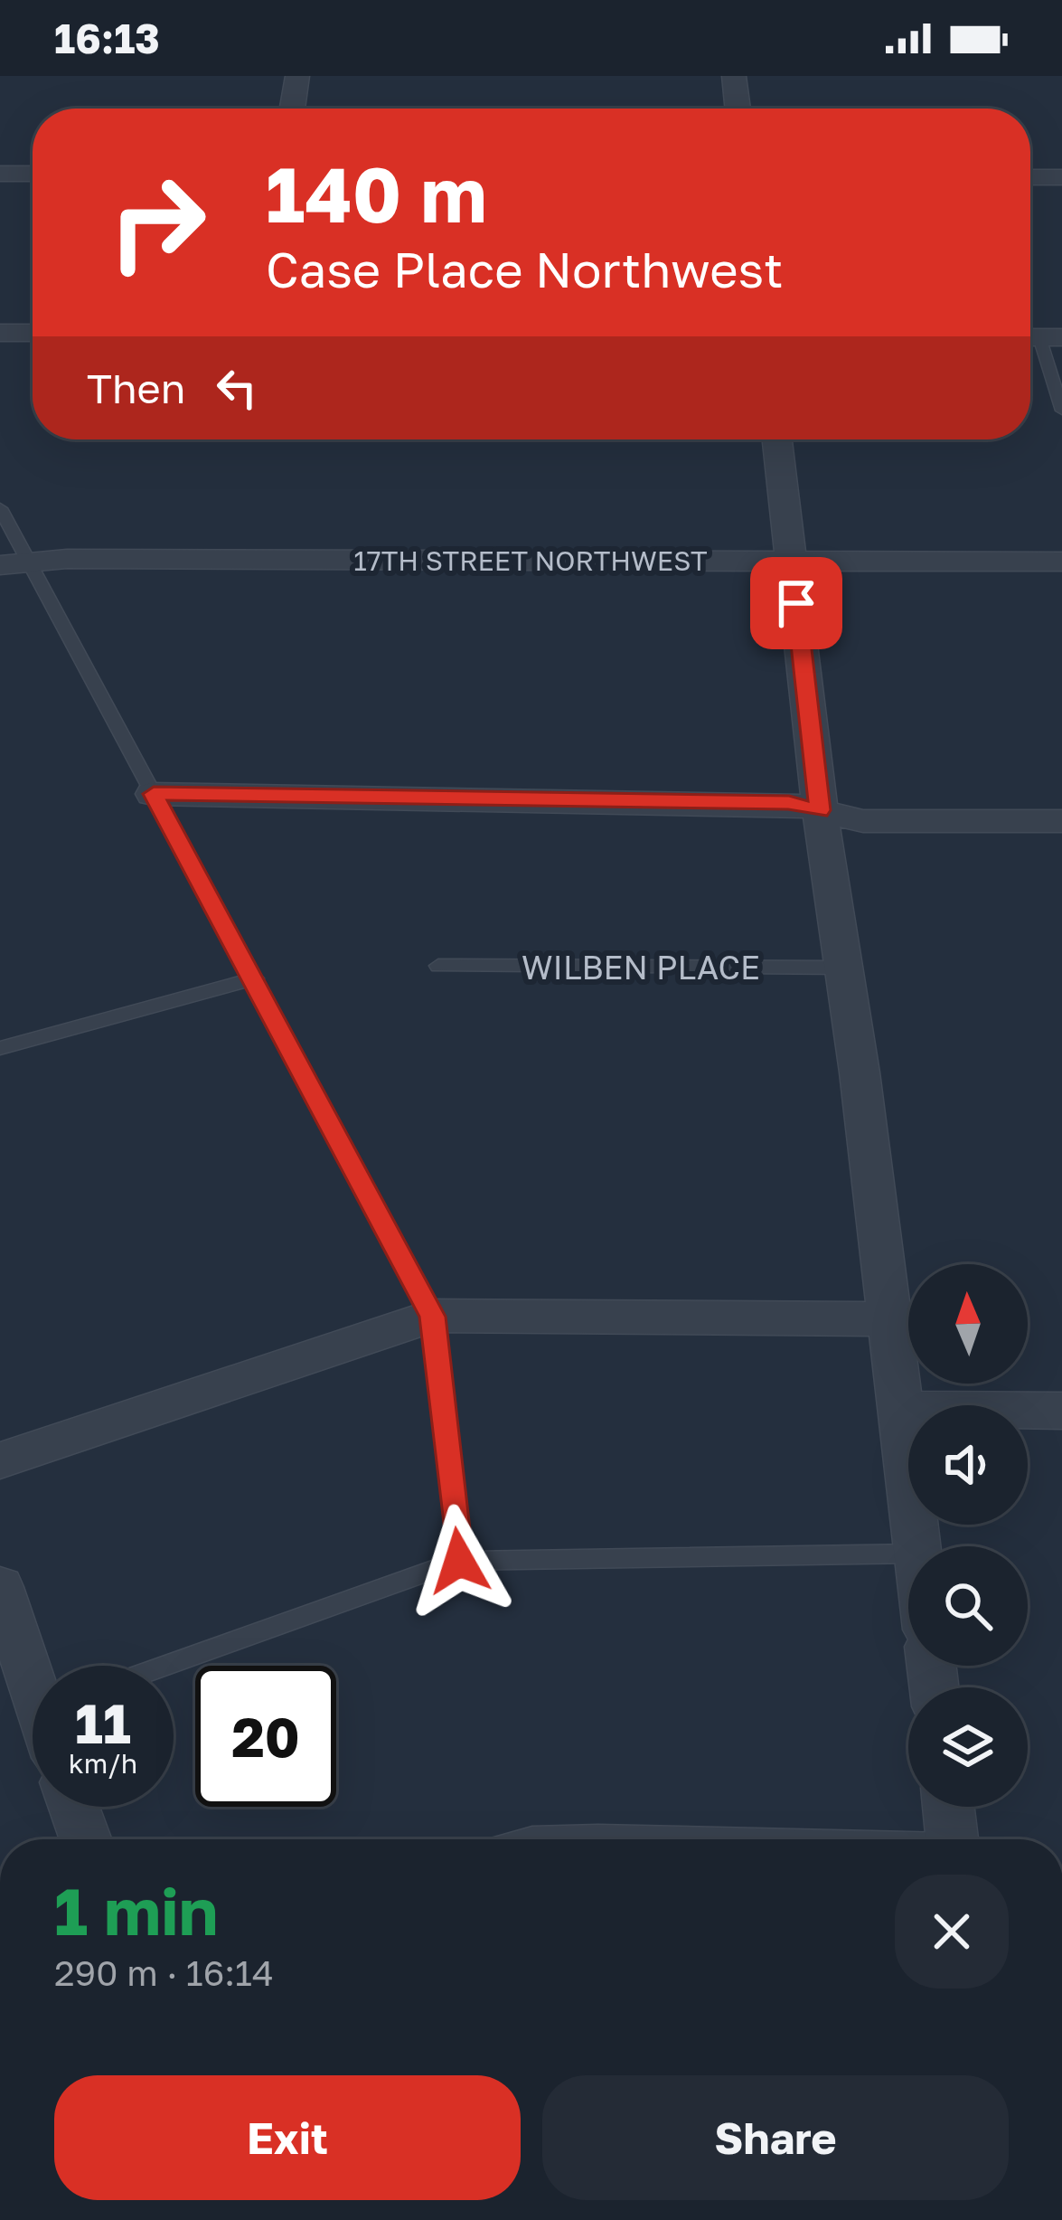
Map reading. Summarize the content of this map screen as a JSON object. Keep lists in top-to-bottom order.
{
  "streets": {
    "street": ["17TH STREET NORTHWEST"],
    "lane": ["WILBEN PLACE"]
  },
  "north": "top",
  "page": {
    "status": "16:13",
    "turn": ["140 m", "Case Place Northwest"],
    "then": "Then",
    "speed": "11 km/h",
    "limit": "20",
    "heading": ["1 min", "290 m · 16:14"],
    "buttons": ["Exit", "Share"]
  }
}
